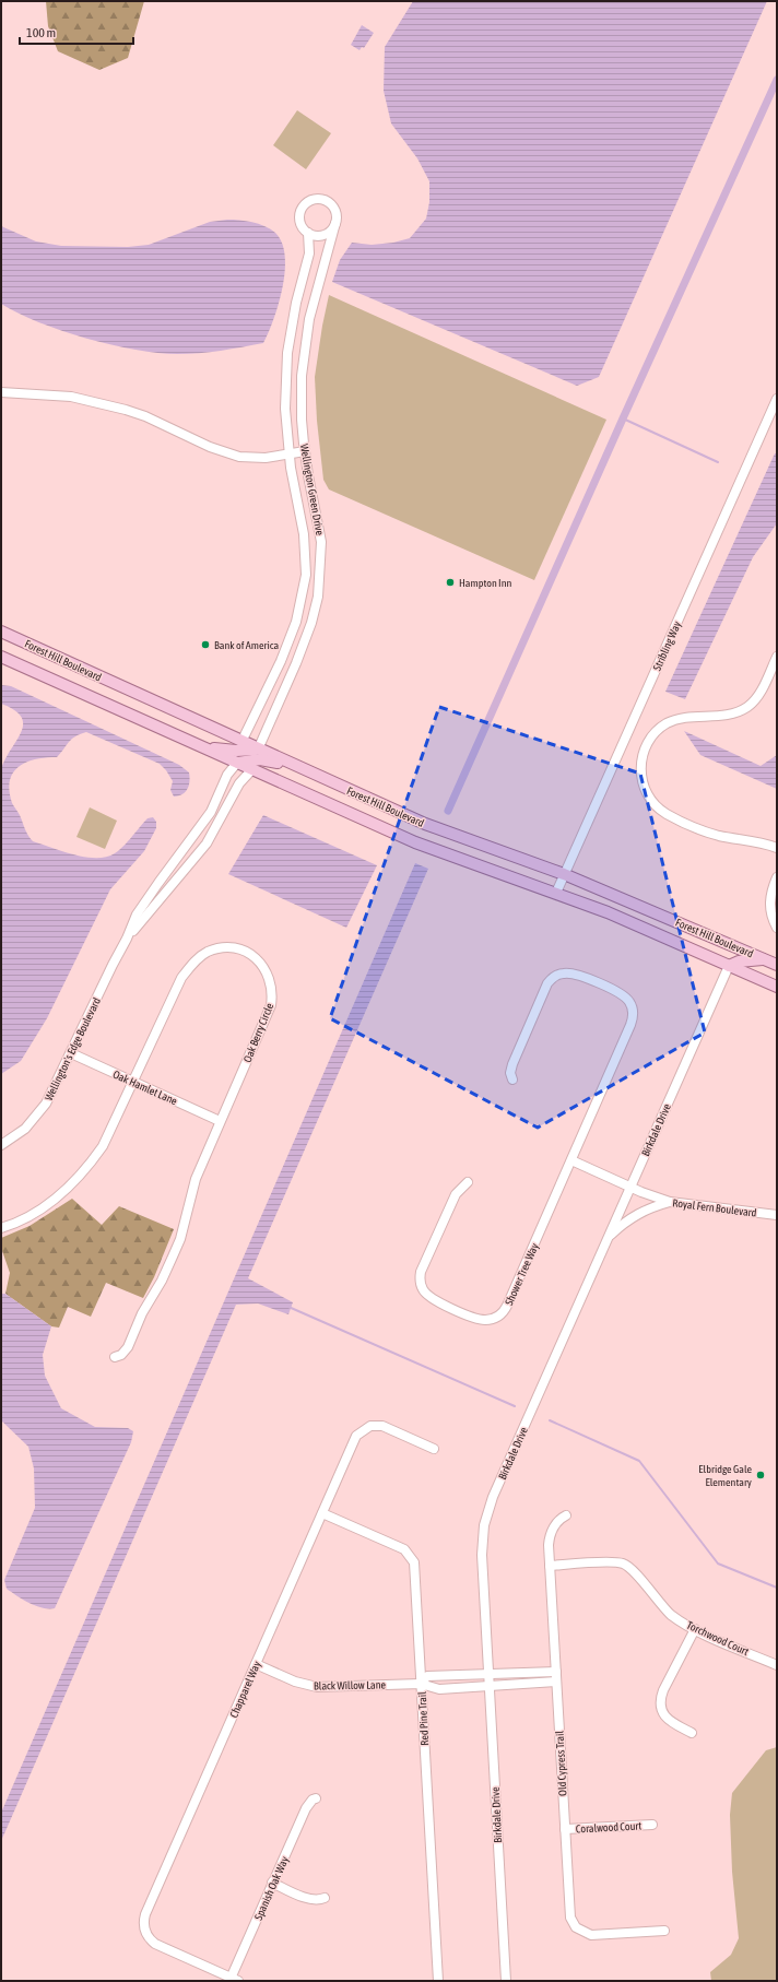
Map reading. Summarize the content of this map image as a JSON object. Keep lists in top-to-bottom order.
{
  "streets": {
    "main road": ["Forest Hill Boulevard"],
    "street": [
      "Wellington Green Drive",
      "Stribling Way",
      "Oak Berry Circle",
      "Wellington's Edge Boulevard",
      "Oak Hamlet Lane",
      "Birkdale Drive",
      "Royal Fern Boulevard",
      "Shower Tree Way",
      "Torchwood Court",
      "Black Willow Lane",
      "Chapparel Way",
      "Red Pine Trail",
      "Old Cypress Trail",
      "Coralwood Court",
      "Spanish Oak Way"
    ]
  },
  "crossings": [
    ["Wellington Green Drive", "Forest Hill Boulevard"],
    ["Stribling Way", "Forest Hill Boulevard"],
    ["Forest Hill Boulevard", "Wellington's Edge Boulevard"],
    ["Forest Hill Boulevard", "Birkdale Drive"],
    ["Oak Berry Circle", "Oak Hamlet Lane"],
    ["Wellington's Edge Boulevard", "Oak Hamlet Lane"],
    ["Birkdale Drive", "Royal Fern Boulevard"],
    ["Birkdale Drive", "Black Willow Lane"],
    ["Torchwood Court", "Old Cypress Trail"],
    ["Black Willow Lane", "Chapparel Way"],
    ["Black Willow Lane", "Red Pine Trail"],
    ["Black Willow Lane", "Old Cypress Trail"],
    ["Chapparel Way", "Red Pine Trail"],
    ["Chapparel Way", "Spanish Oak Way"],
    ["Old Cypress Trail", "Coralwood Court"]
  ],
  "places": ["Hampton Inn", "Bank of America", "Elbridge Gale Elementary"],
  "scale_bar": "100 m"
}
